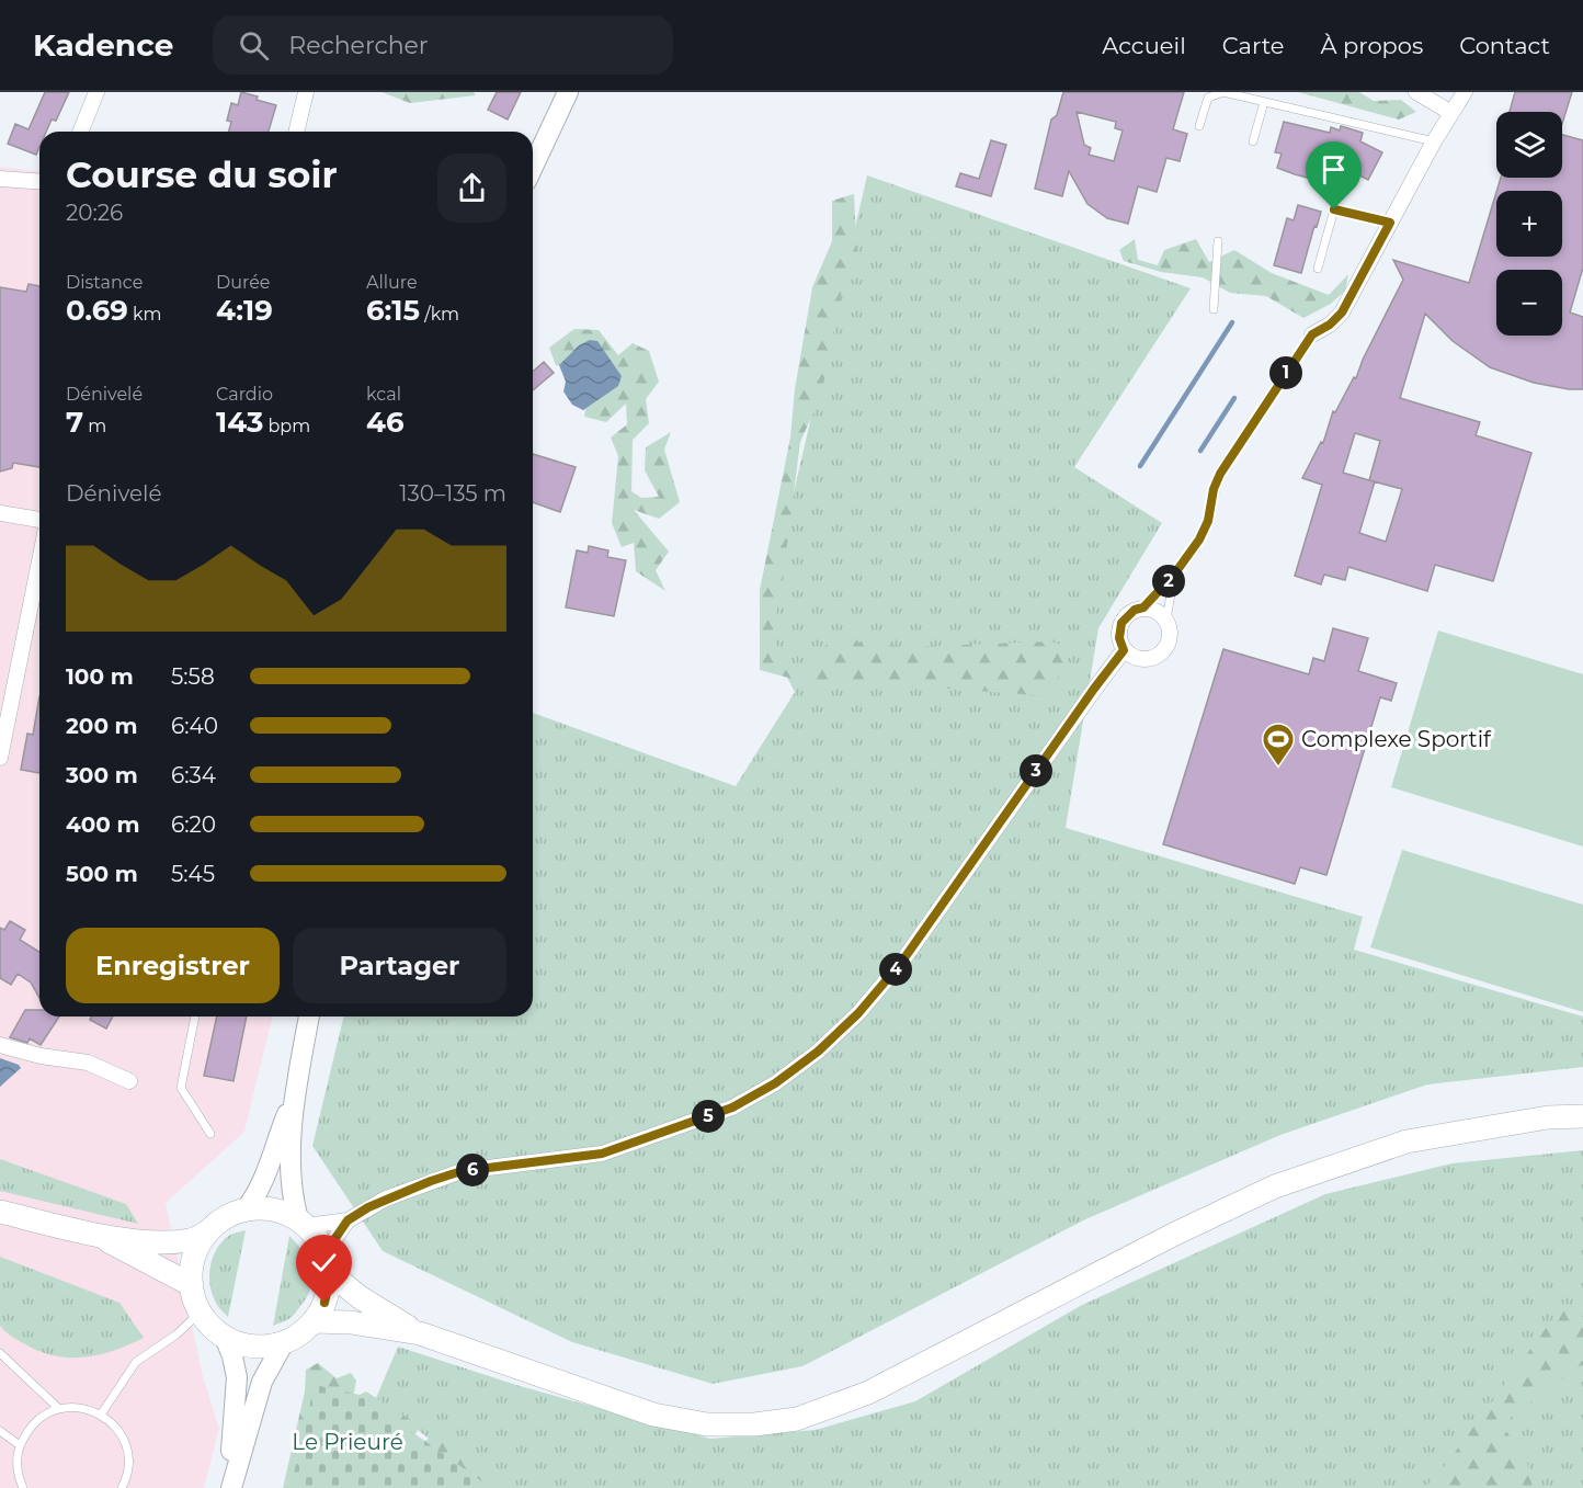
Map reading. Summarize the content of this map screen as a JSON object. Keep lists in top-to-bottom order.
{
  "parks": ["Le Prieuré"],
  "places": {
    "sports": ["Complexe Sportif"]
  },
  "page": {
    "header": "Kadence",
    "search": "Rechercher",
    "nav": [
      "Accueil",
      "Carte",
      "À propos",
      "Contact"
    ],
    "map_buttons": ["+", "−"],
    "heading": ["Course du soir", "20:26"],
    "stats": [
      ["Distance", "0.69 km"],
      ["Durée", "4:19"],
      ["Allure", "6:15 /km"],
      ["Dénivelé", "7 m"],
      ["Cardio", "143 bpm"],
      ["kcal", "46"]
    ],
    "pins": [
      "1",
      "2",
      "3",
      "4",
      "5",
      "6"
    ],
    "chart": ["Dénivelé", "130–135 m"],
    "list": [
      {
        "name": "100 m",
        "note": "5:58"
      },
      {
        "name": "200 m",
        "note": "6:40"
      },
      {
        "name": "300 m",
        "note": "6:34"
      },
      {
        "name": "400 m",
        "note": "6:20"
      },
      {
        "name": "500 m",
        "note": "5:45"
      }
    ],
    "buttons": ["Enregistrer", "Partager"]
  }
}
